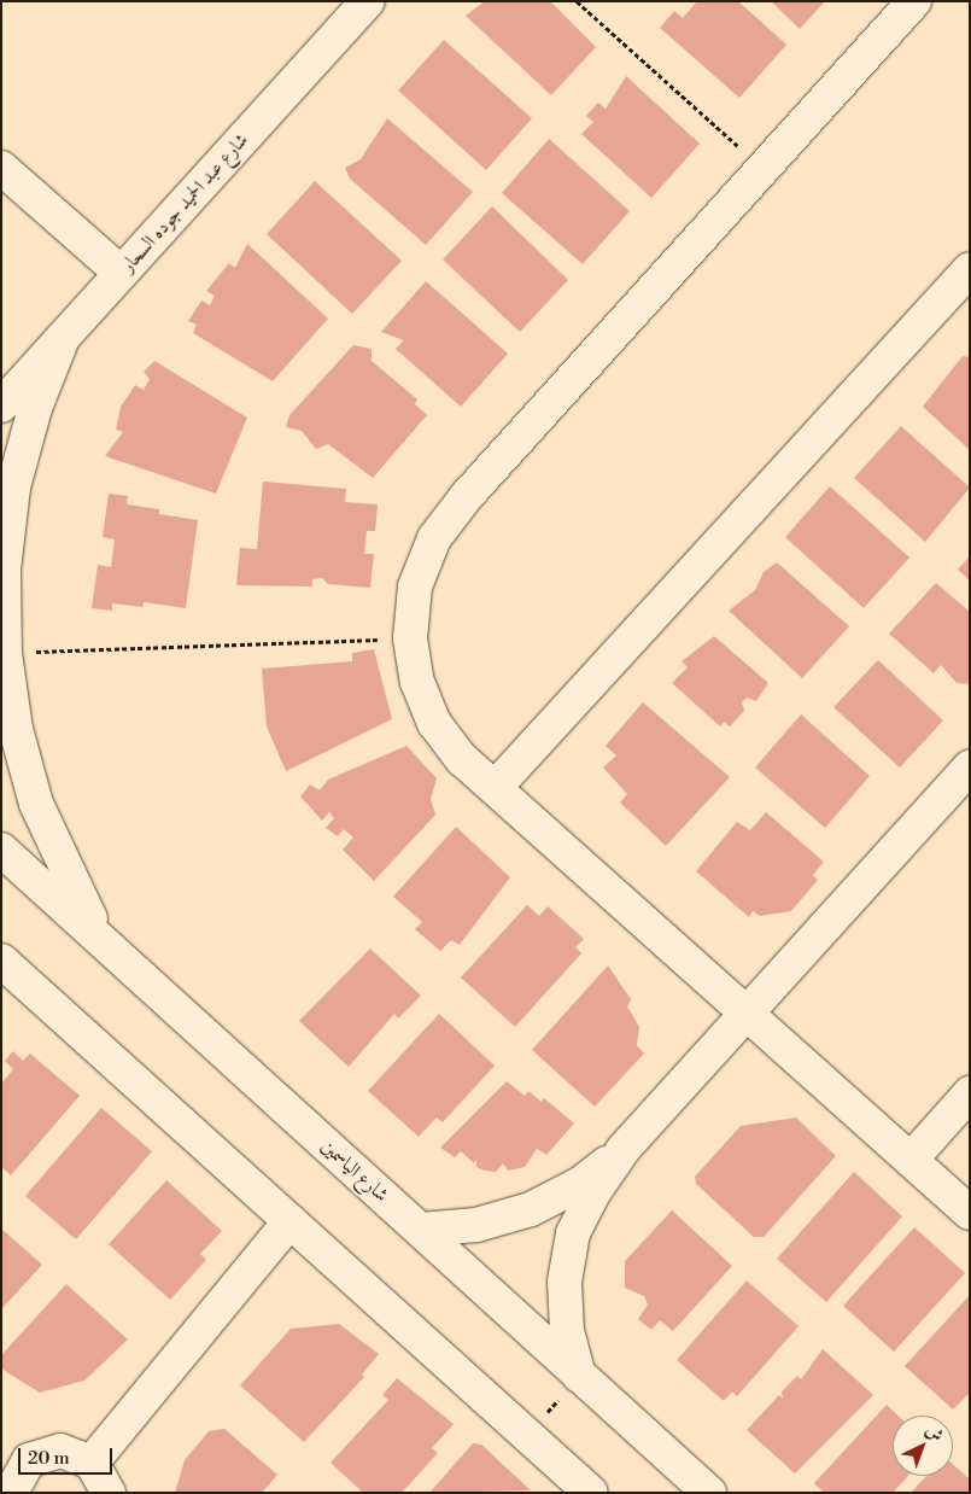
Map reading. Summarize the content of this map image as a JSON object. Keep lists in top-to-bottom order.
{
  "streets": {
    "street": ["شارع عبد الحميد جوده السحار", "شارع الياسمين"]
  },
  "scale_bar": "20 m",
  "north": "top right"
}
